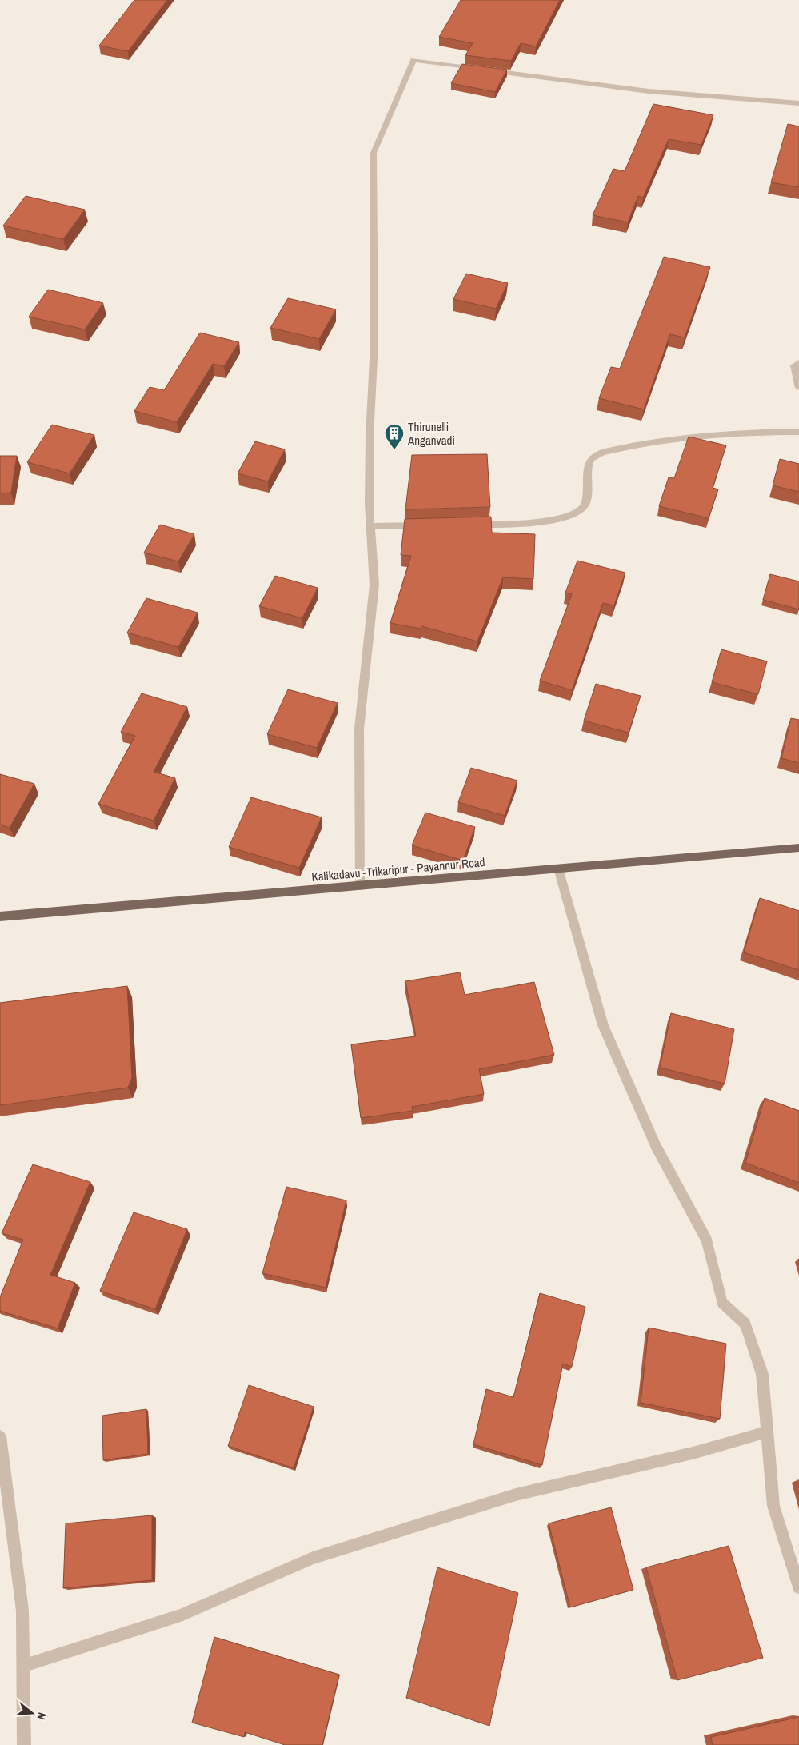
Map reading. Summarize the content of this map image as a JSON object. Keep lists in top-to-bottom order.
{
  "streets": {
    "main road": ["Kalikadavu -Trikaripur - Payannur Road"]
  },
  "places": {
    "building": ["Thirunelli Anganvadi"]
  },
  "north": "right"
}
